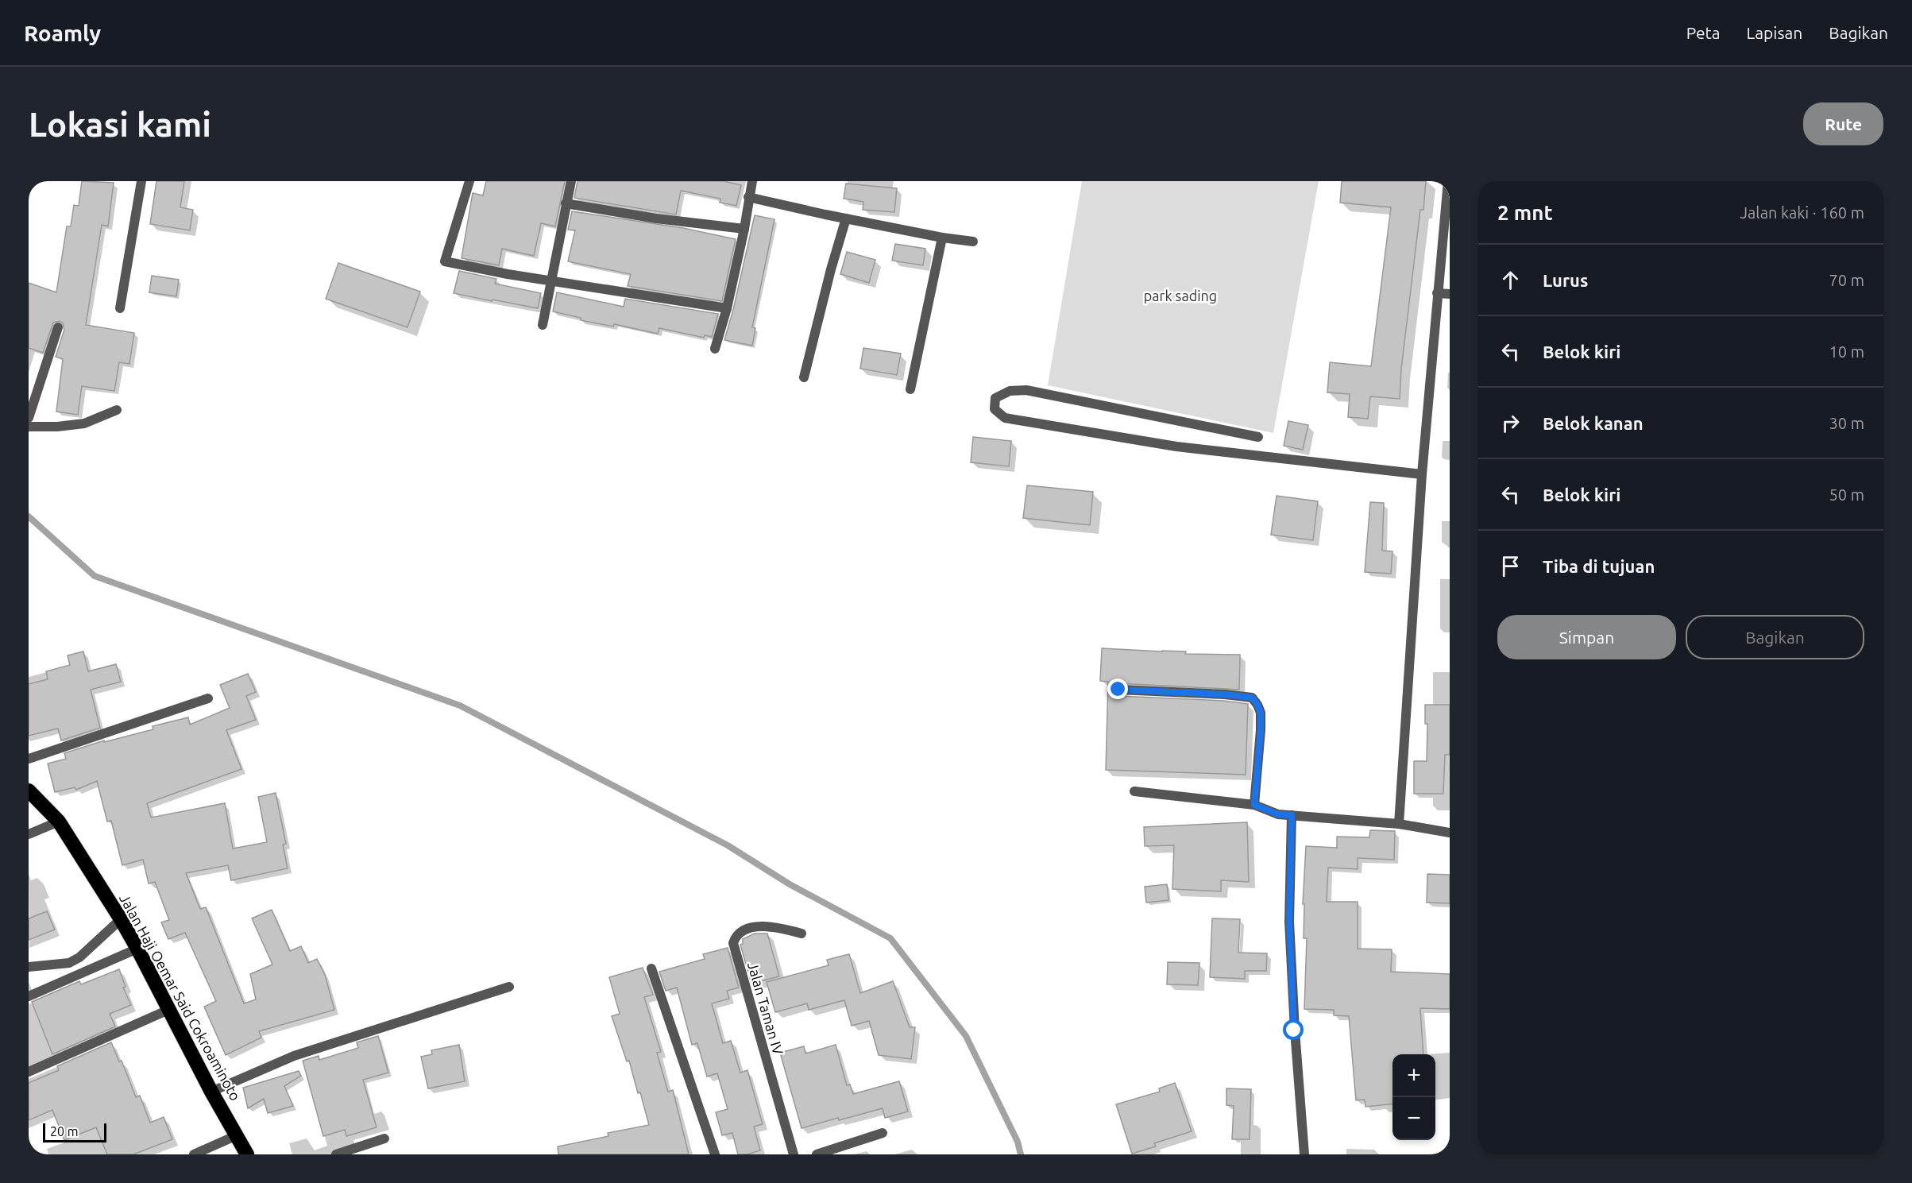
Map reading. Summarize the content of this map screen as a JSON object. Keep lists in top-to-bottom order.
{
  "streets": {
    "highway": ["Jalan Haji Oemar Said Cokroaminoto"],
    "street": ["Jalan Taman IV"]
  },
  "parks": ["park sading"],
  "scale_bar": "20 m",
  "page": {
    "header": "Roamly",
    "nav": ["Peta", "Lapisan", "Bagikan"],
    "buttons": [
      "Rute",
      ["Simpan", "Bagikan"]
    ],
    "title": "Lokasi kami",
    "heading": ["2 mnt", "Jalan kaki · 160 m"],
    "list": [
      ["Lurus", "70 m"],
      ["Belok kiri", "10 m"],
      ["Belok kanan", "30 m"],
      ["Belok kiri", "50 m"],
      "Tiba di tujuan"
    ],
    "map_buttons": ["+", "−"],
    "scale": "20 m"
  }
}
